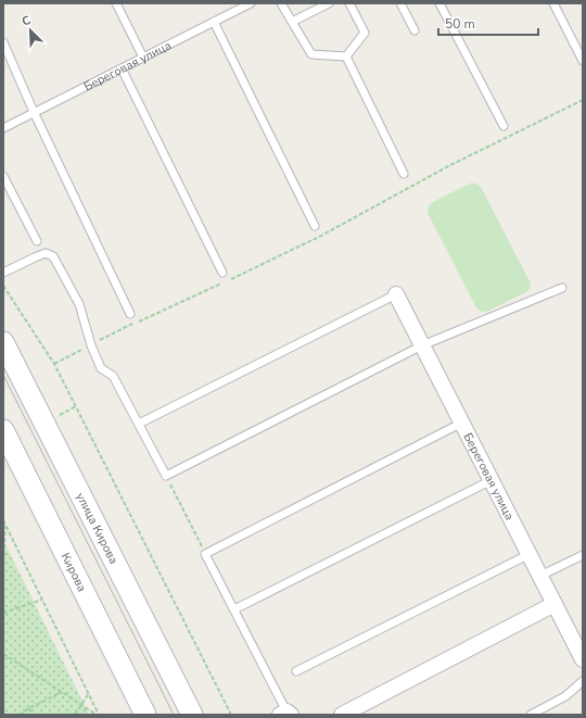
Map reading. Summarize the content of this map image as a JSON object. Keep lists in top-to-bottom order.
{
  "streets": {
    "main road": ["улица Кирова", "Кирова"],
    "street": ["Береговая улица"]
  },
  "scale_bar": "50 m",
  "north": "top left"
}
